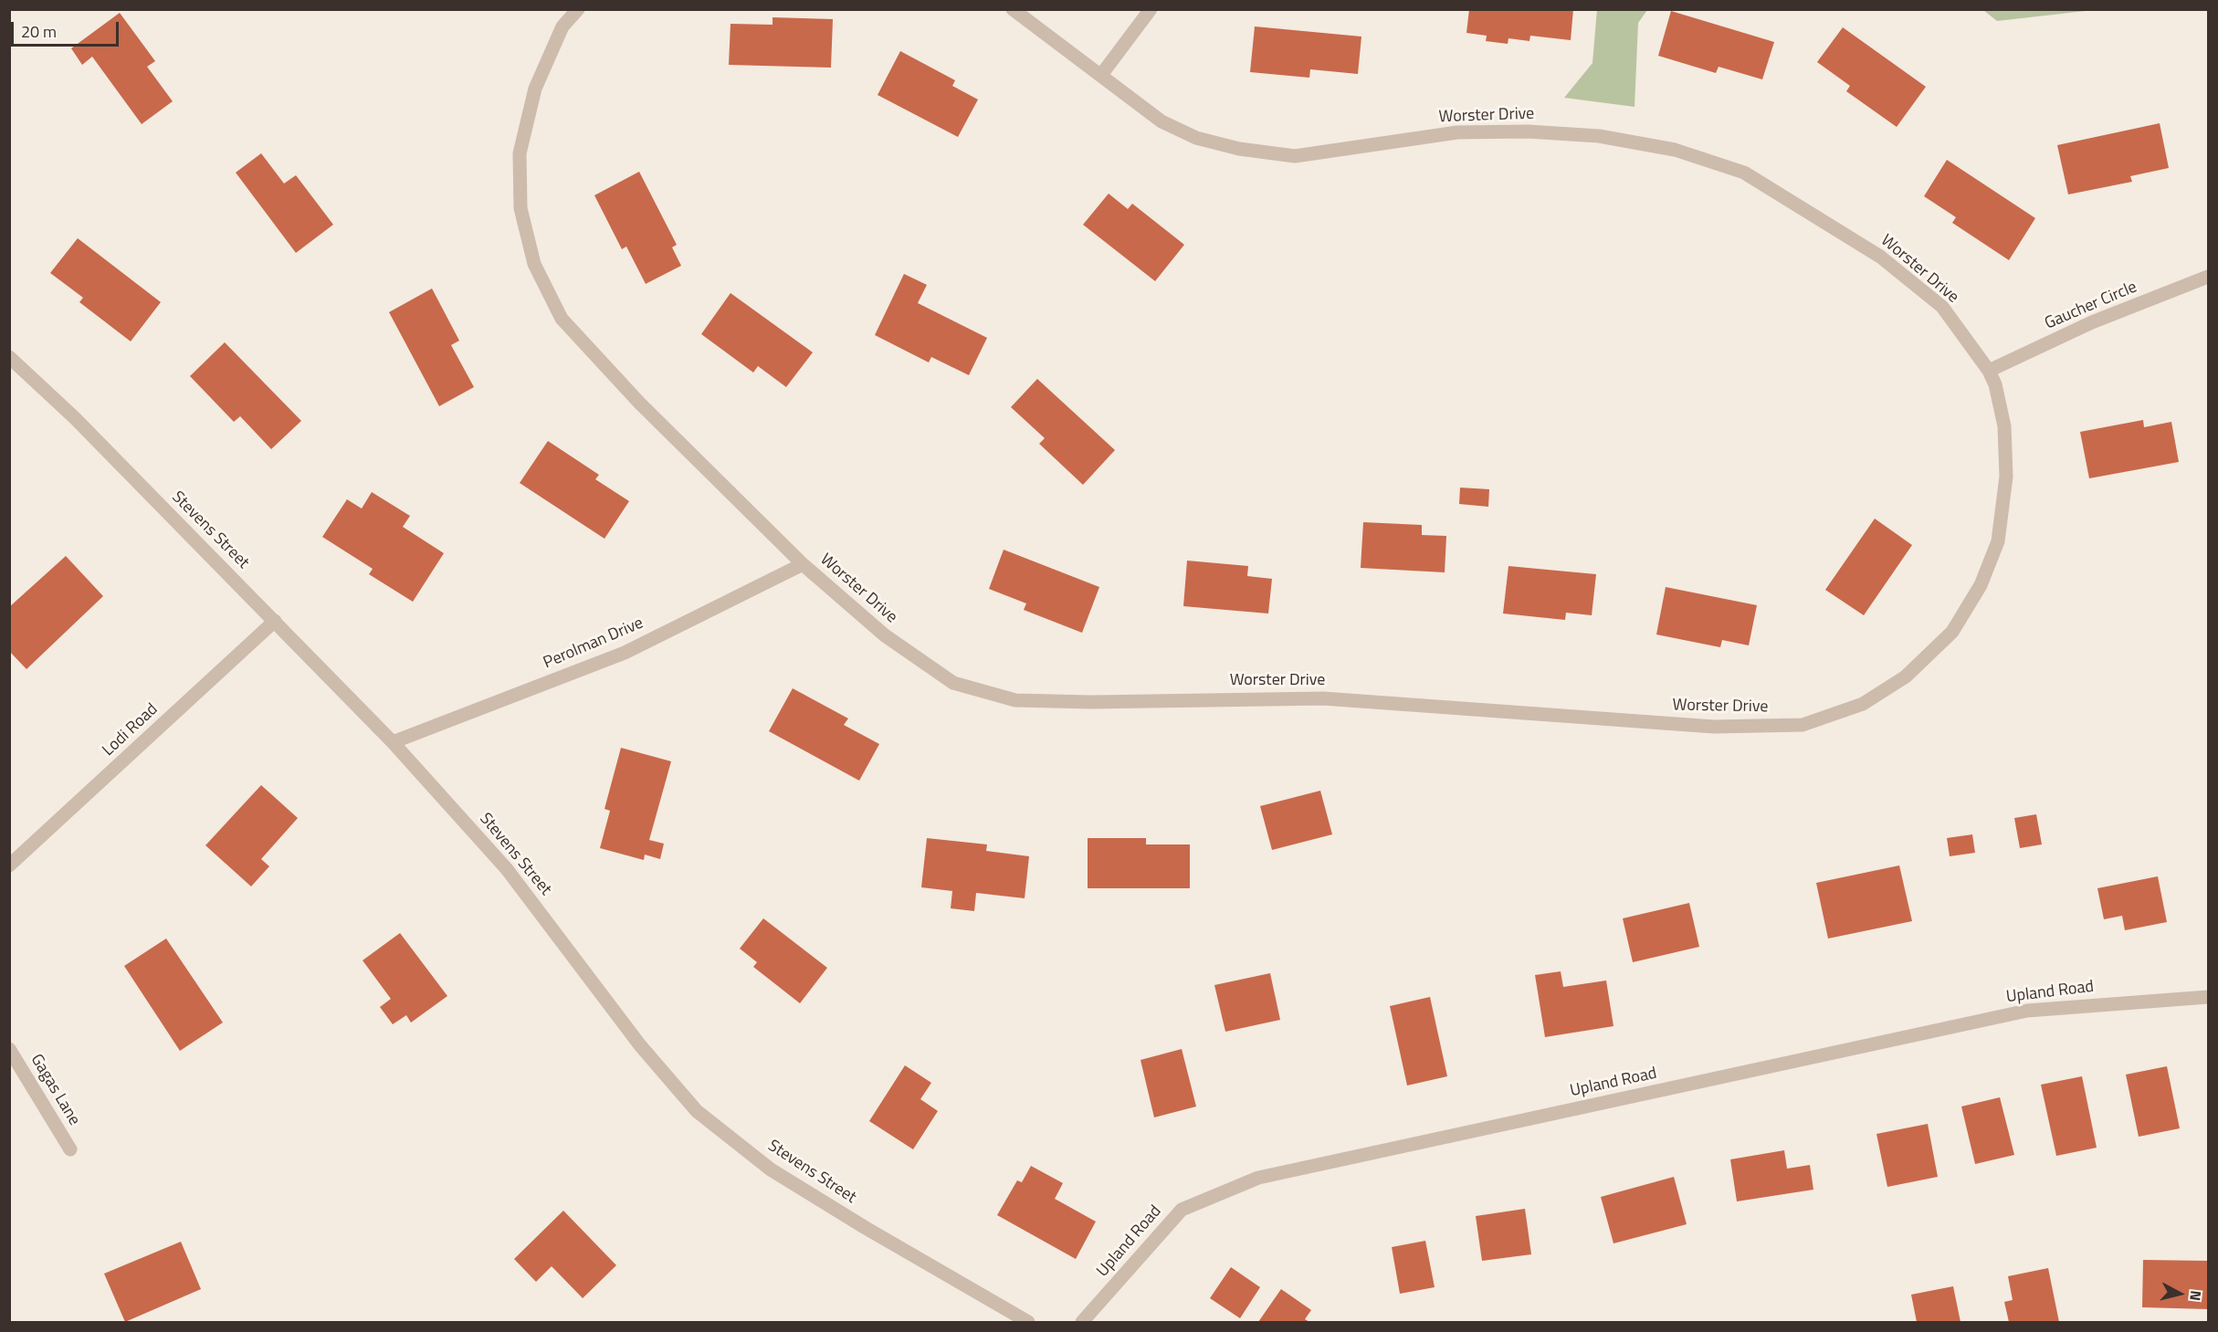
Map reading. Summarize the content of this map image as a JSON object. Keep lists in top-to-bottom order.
{
  "streets": {
    "street": [
      "Worster Drive",
      "Gaucher Circle",
      "Stevens Street",
      "Perolman Drive",
      "Lodi Road",
      "Upland Road",
      "Gagas Lane"
    ]
  },
  "crossings": [
    ["Worster Drive", "Gaucher Circle"],
    ["Worster Drive", "Perolman Drive"],
    ["Stevens Street", "Perolman Drive"],
    ["Stevens Street", "Lodi Road"]
  ],
  "scale_bar": "20 m",
  "north": "right"
}
